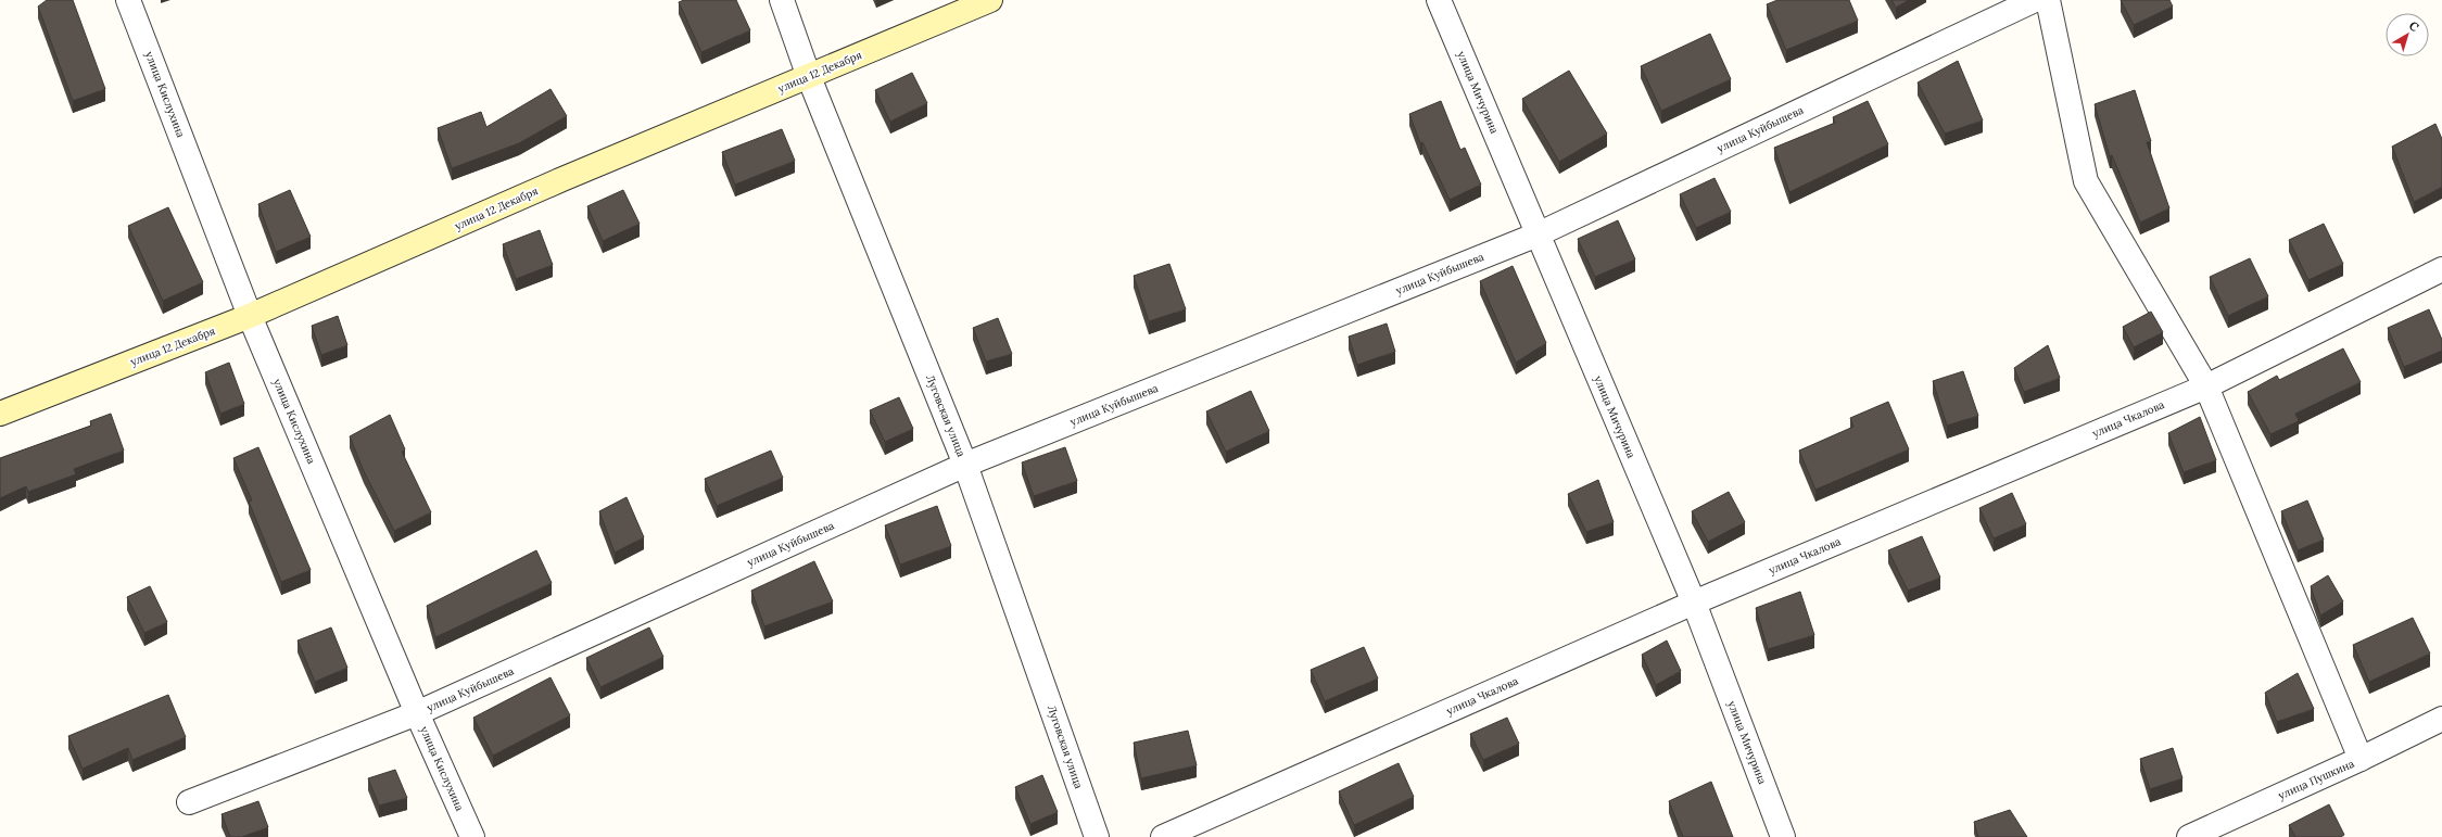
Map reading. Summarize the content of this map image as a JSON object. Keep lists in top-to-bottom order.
{
  "streets": {
    "street": [
      "улица 12 Декабря",
      "улица Мичурина",
      "улица Кислухина",
      "улица Куйбышева",
      "Луговская улица",
      "улица Чкалова",
      "улица Пушкина"
    ]
  },
  "crossings": [
    ["улица 12 Декабря", "улица Кислухина"],
    ["улица 12 Декабря", "Луговская улица"],
    ["улица Мичурина", "улица Куйбышева"],
    ["улица Мичурина", "улица Чкалова"],
    ["улица Кислухина", "улица Куйбышева"],
    ["улица Куйбышева", "Луговская улица"]
  ],
  "north": "top right"
}
